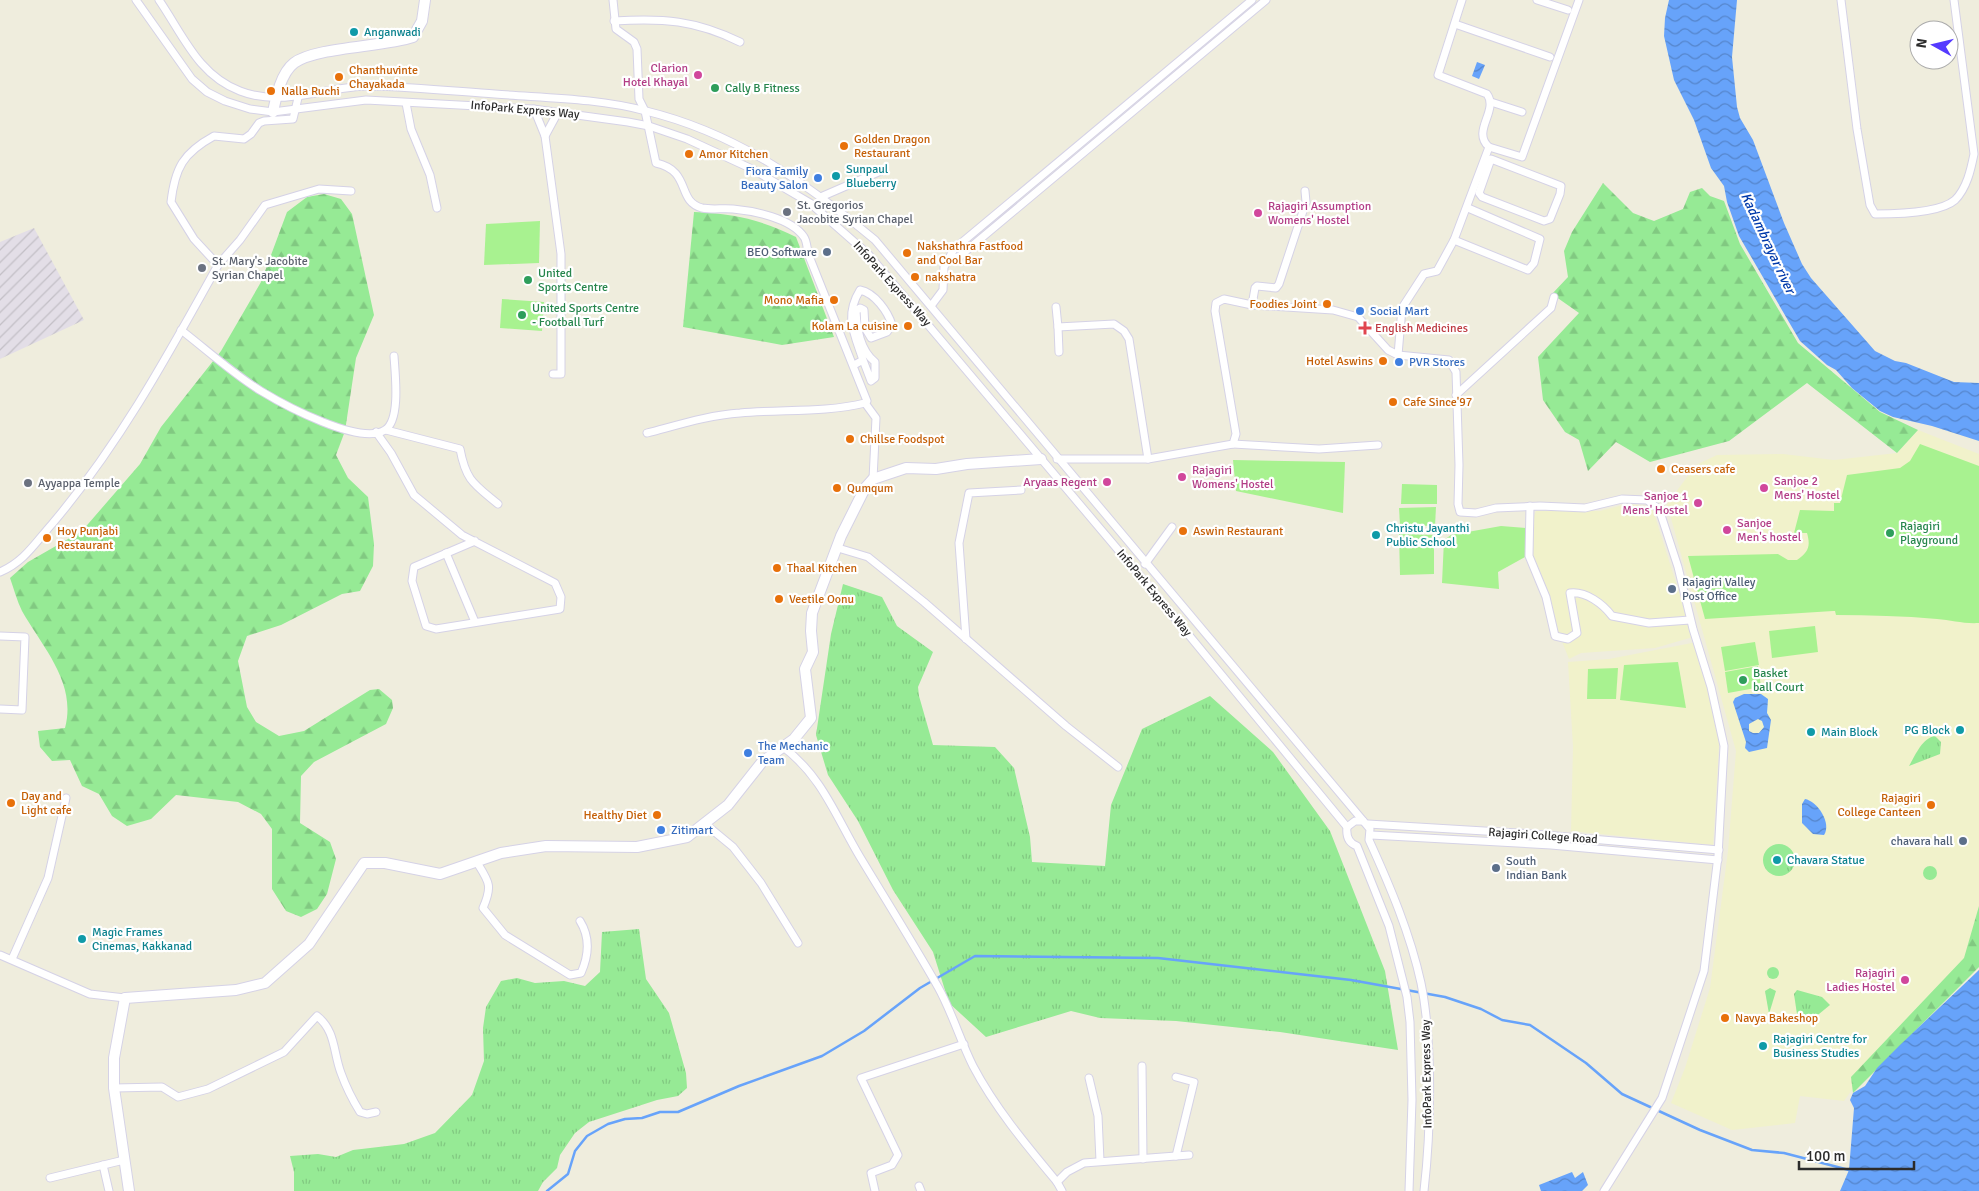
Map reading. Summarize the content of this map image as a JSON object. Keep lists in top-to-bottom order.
{
  "streets": {
    "street": ["InfoPark Express Way", "Rajagiri College Road"]
  },
  "crossings": [
    ["InfoPark Express Way", "Rajagiri College Road"]
  ],
  "water": ["Kadambrayar river"],
  "places": {
    "other": [
      "Anganwadi",
      "Clarion Hotel Khayal",
      "Chanthuvinte Chayakada",
      "Cally B Fitness",
      "Nalla Ruchi",
      "Golden Dragon Restaurant",
      "Amor Kitchen",
      "Sunpaul Blueberry",
      "Fiora Family Beauty Salon",
      "St. Gregorios Jacobite Syrian Chapel",
      "Rajagiri Assumption Womens' Hostel",
      "BEO Software",
      "Nakshathra Fastfood and Cool Bar",
      "St. Mary's Jacobite Syrian Chapel",
      "nakshatra",
      "United Sports Centre",
      "Mono Mafia",
      "Foodies Joint",
      "Social Mart",
      "United Sports Centre - Football Turf",
      "Kolam La cuisine",
      "Hotel Aswins",
      "PVR Stores",
      "Cafe Since'97",
      "Chillse Foodspot",
      "Ceasers cafe",
      "Rajagiri Womens' Hostel",
      "Aryaas Regent",
      "Ayyappa Temple",
      "Qumqum",
      "Sanjoe 2 Mens' Hostel",
      "Sanjoe 1 Mens' Hostel",
      "Sanjoe Men's hostel",
      "Aswin Restaurant",
      "Rajagiri Playground",
      "Christu Jayanthi Public School",
      "Hoy Punjabi Restaurant",
      "Thaal Kitchen",
      "Rajagiri Valley Post Office",
      "Veetile Oonu",
      "Basket ball Court",
      "PG Block",
      "Main Block",
      "The Mechanic Team",
      "Day and Light cafe",
      "Rajagiri College Canteen",
      "Healthy Diet",
      "Zitimart",
      "chavara hall",
      "Chavara Statue",
      "South Indian Bank",
      "Magic Frames Cinemas, Kakkanad",
      "Rajagiri Ladies Hostel",
      "Navya Bakeshop",
      "Rajagiri Centre for Business Studies"
    ],
    "health": ["English Medicines"]
  },
  "scale_bar": "100 m",
  "north": "left"
}
